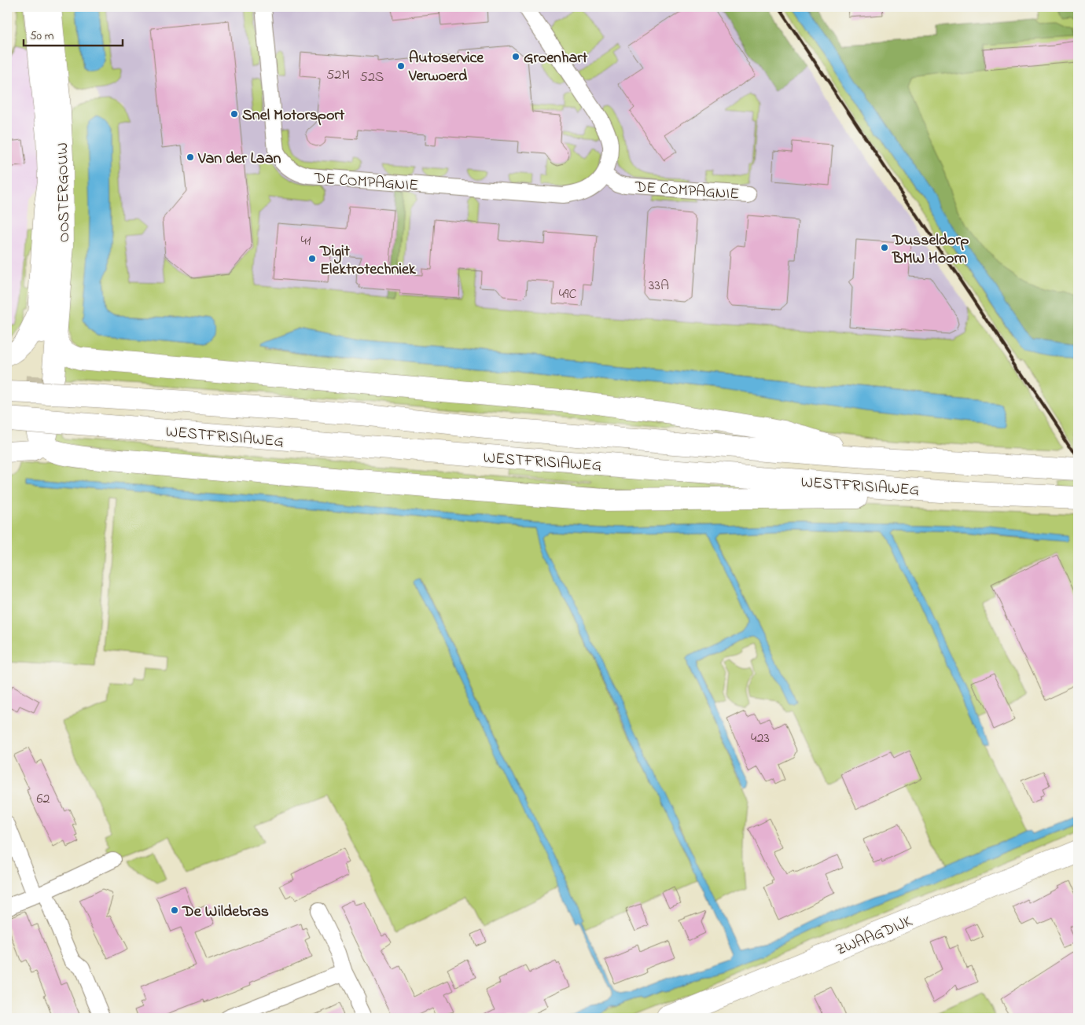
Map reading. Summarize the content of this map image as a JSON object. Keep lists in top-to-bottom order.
{
  "streets": {
    "main road": ["OOSTERGOUW", "WESTFRISIAWEG", "ZWAAGDIJK"],
    "street": ["DE COMPAGNIE"]
  },
  "places": [
    "Groenhart",
    "Autoservice Verwoerd",
    "Snel Motorsport",
    "Van der Laan",
    "Dusseldorp BMW Hoorn",
    "Digit Elektrotechniek",
    "De Wildebras"
  ],
  "house_numbers": [
    "52M",
    "52S",
    "41",
    "33A",
    "49C",
    "423",
    "62"
  ],
  "scale_bar": "50 m"
}
